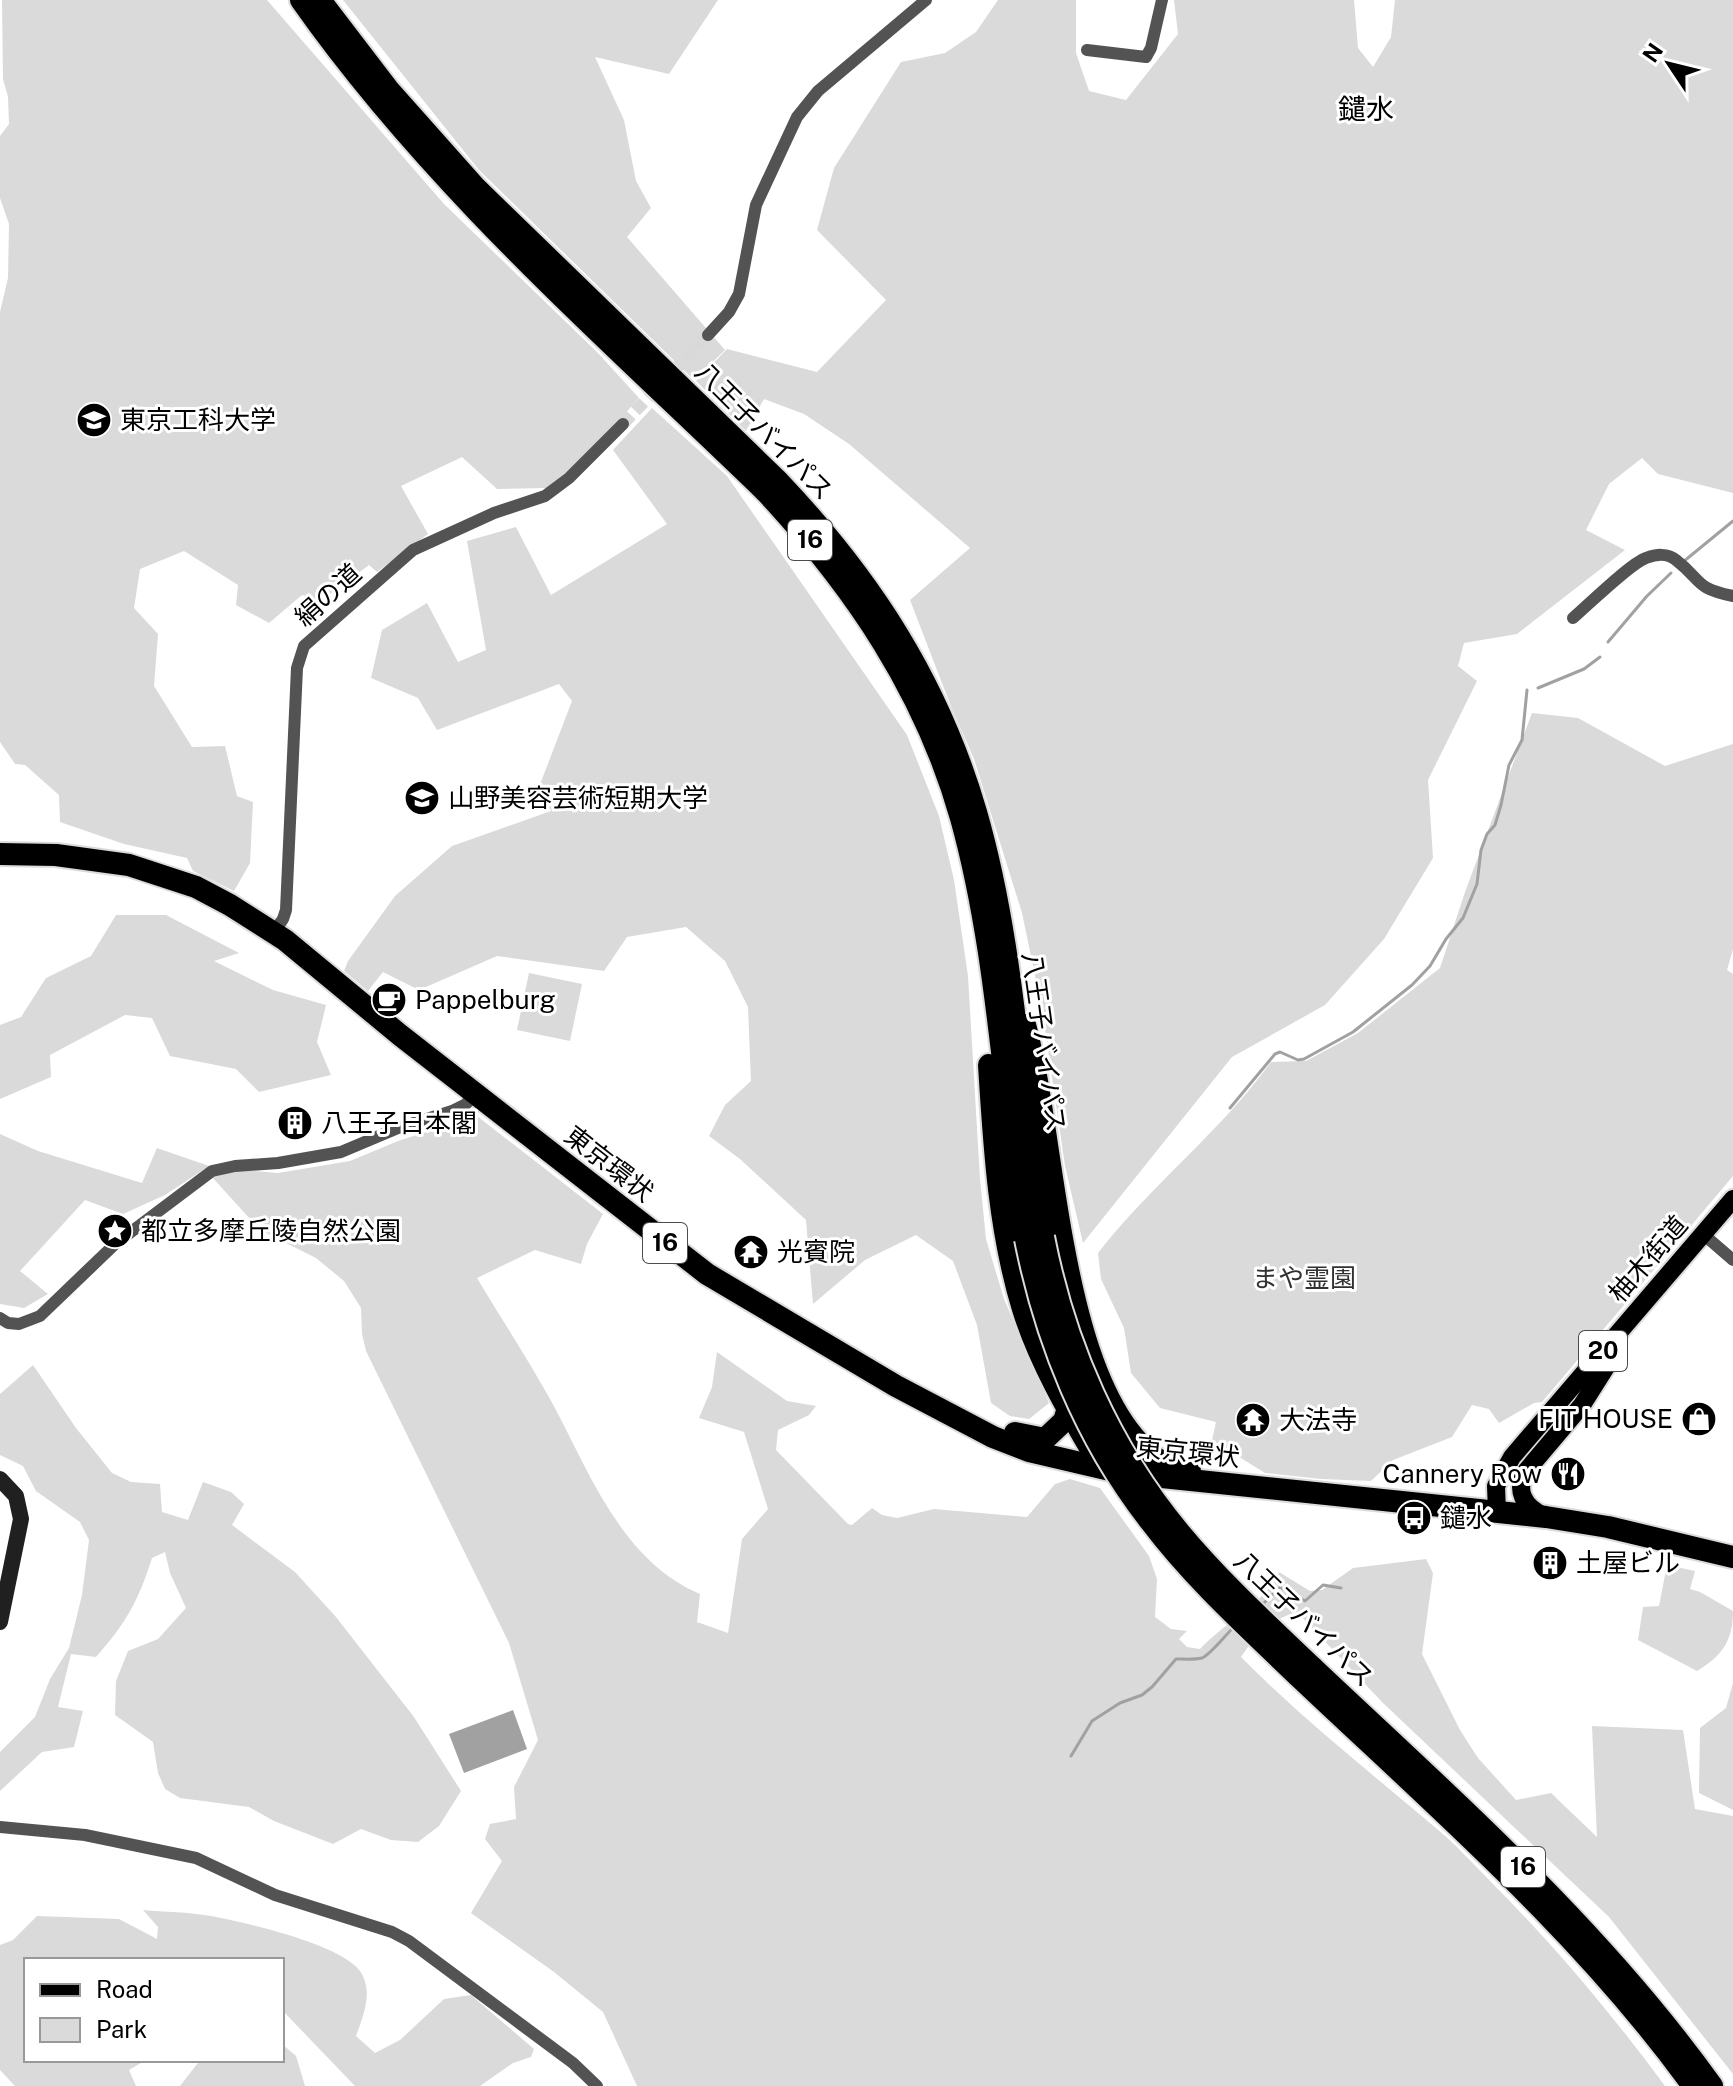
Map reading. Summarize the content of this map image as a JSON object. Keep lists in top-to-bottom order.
{
  "streets": {
    "highway": ["八王子バイパス", "16", "東京環状"],
    "main road": ["柚木街道", "20"],
    "street": ["絹の道"]
  },
  "crossings": [
    ["八王子バイパス", "16"],
    ["16", "東京環状"],
    ["16", "柚木街道"],
    ["16", "20"],
    ["絹の道", "東京環状"],
    ["東京環状", "柚木街道"],
    ["柚木街道", "20"]
  ],
  "districts": ["鑓水"],
  "parks": ["まや霊園"],
  "places": {
    "school or university": ["東京工科大学", "山野美容芸術短期大学"],
    "cafe": ["Pappelburg"],
    "building": ["八王子日本閣", "土屋ビル"],
    "place": ["都立多摩丘陵自然公園"],
    "temple": ["光賓院", "大法寺"],
    "shop": ["FIT HOUSE"],
    "restaurant": ["Cannery Row"],
    "bus stop": ["鑓水"]
  },
  "legend": ["Road", "Park"],
  "north": "top left"
}
